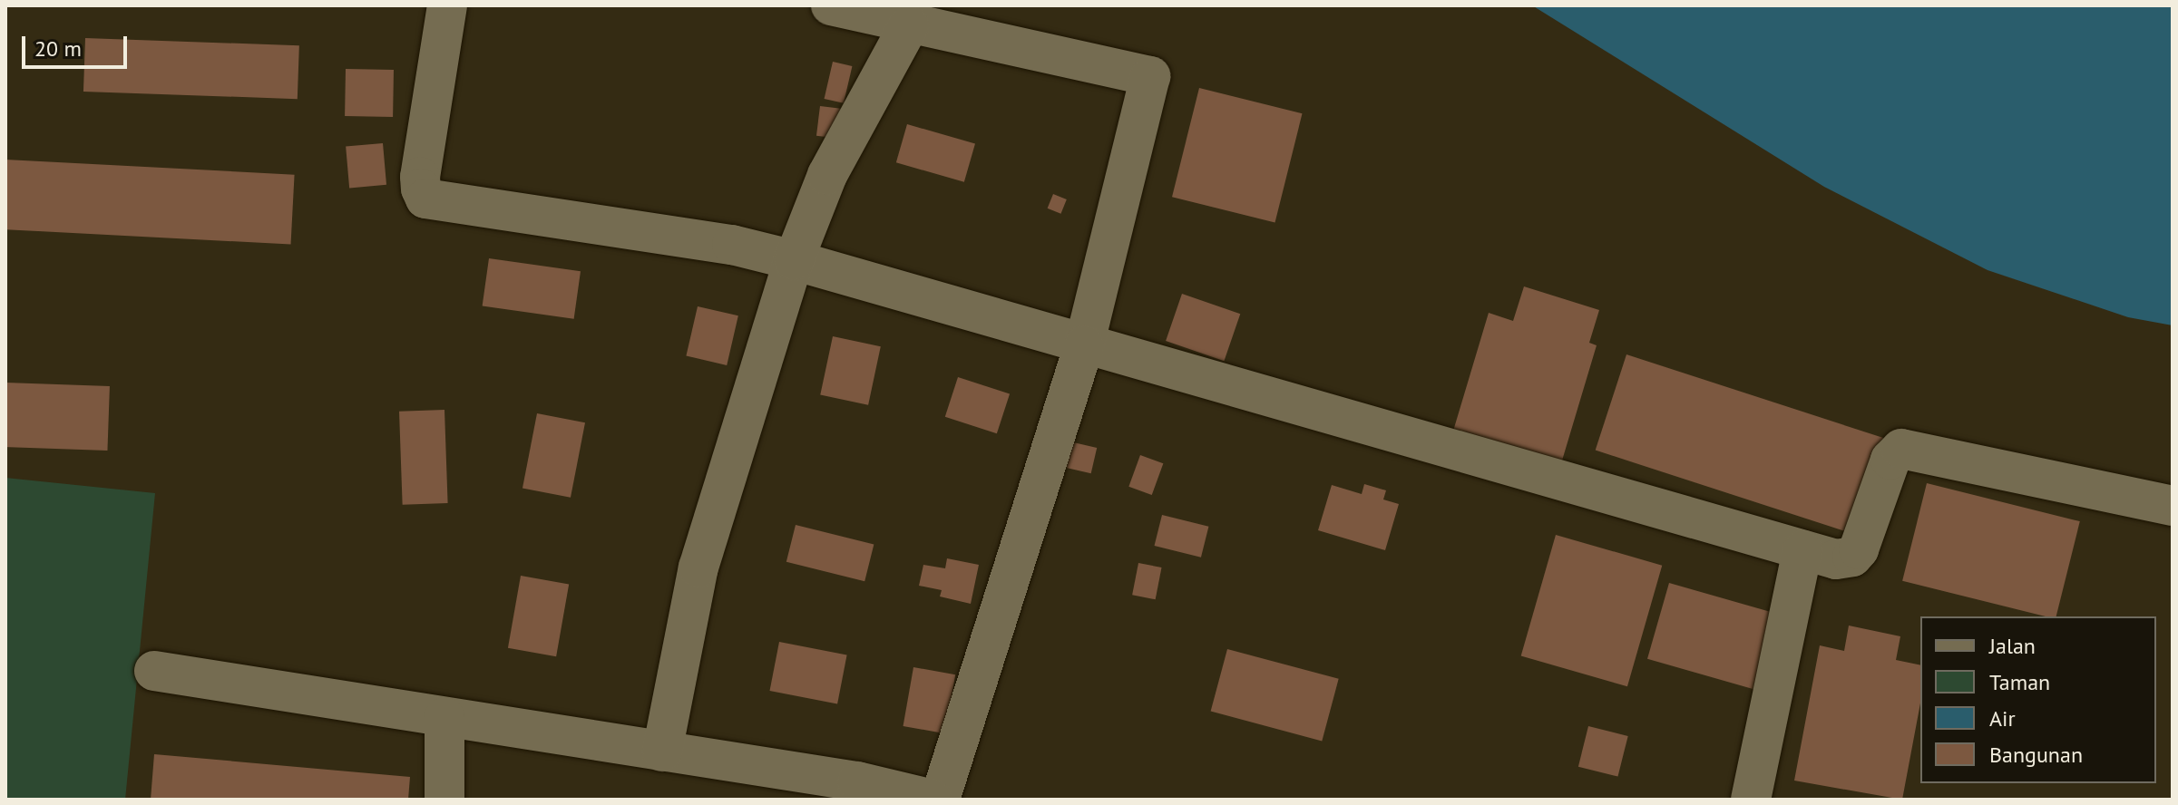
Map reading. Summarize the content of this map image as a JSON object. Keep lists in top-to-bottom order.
{
  "legend": [
    "Jalan",
    "Taman",
    "Air",
    "Bangunan"
  ],
  "scale_bar": "20 m"
}
